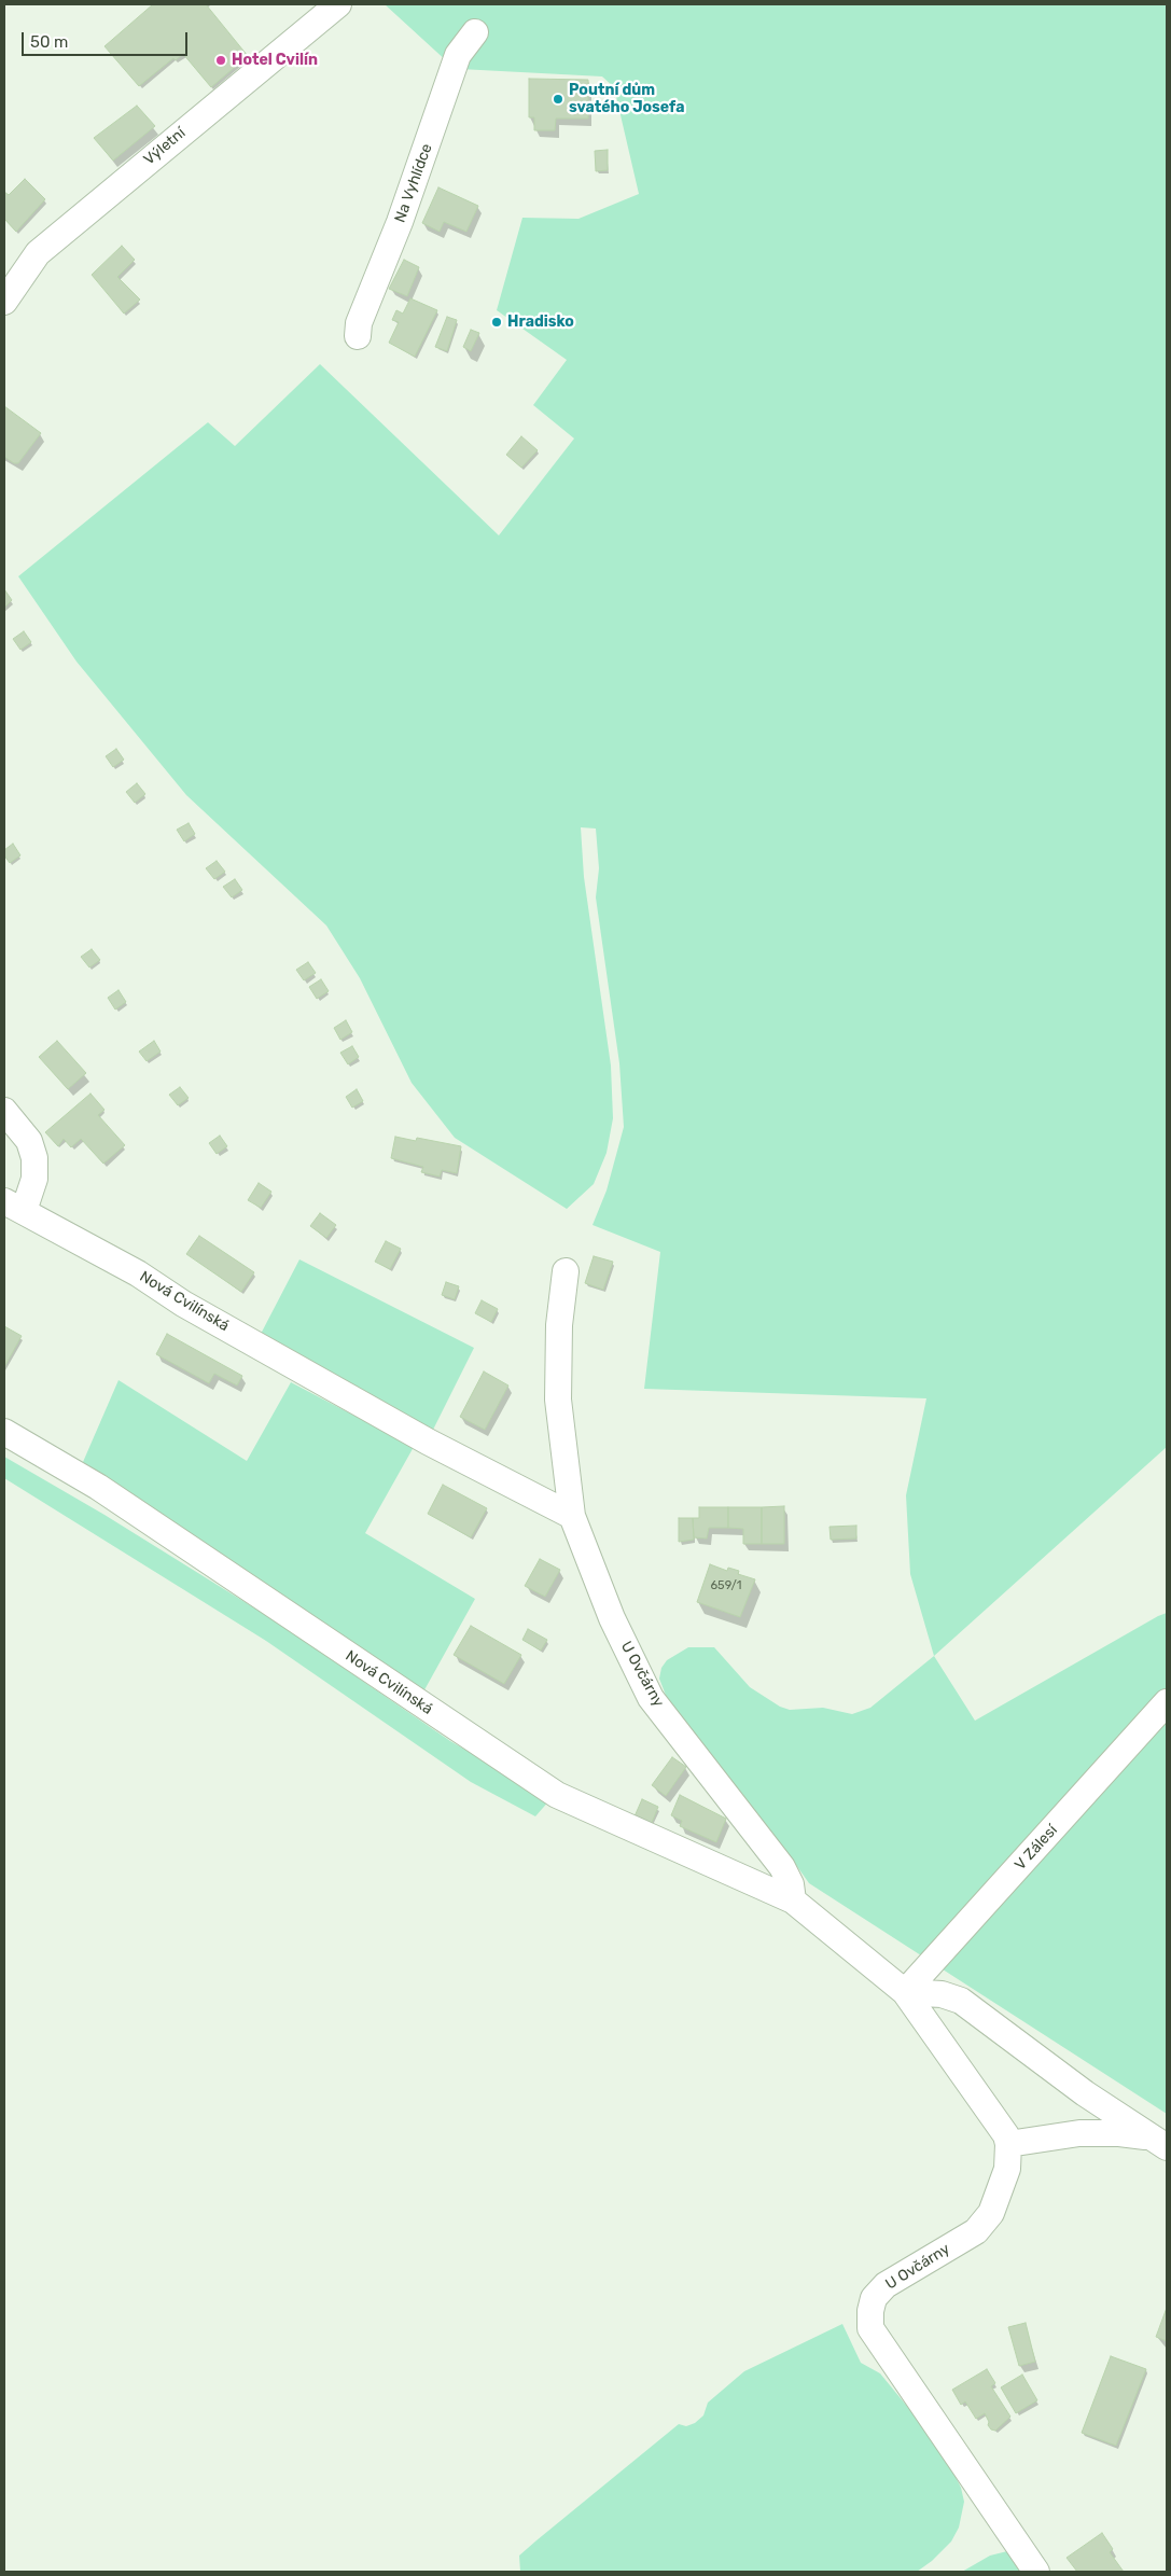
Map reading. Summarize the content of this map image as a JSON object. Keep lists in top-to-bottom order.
{
  "streets": {
    "street": [
      "Výletní",
      "Na Vyhlídce",
      "Nová Cvilínská",
      "U Ovčárny",
      "V Zálesí"
    ]
  },
  "crossings": [
    ["Nová Cvilínská", "U Ovčárny"]
  ],
  "places": ["Hotel Cvilín", "Poutní dům svatého Josefa", "Hradisko"],
  "house_numbers": ["659/1"],
  "scale_bar": "50 m"
}
